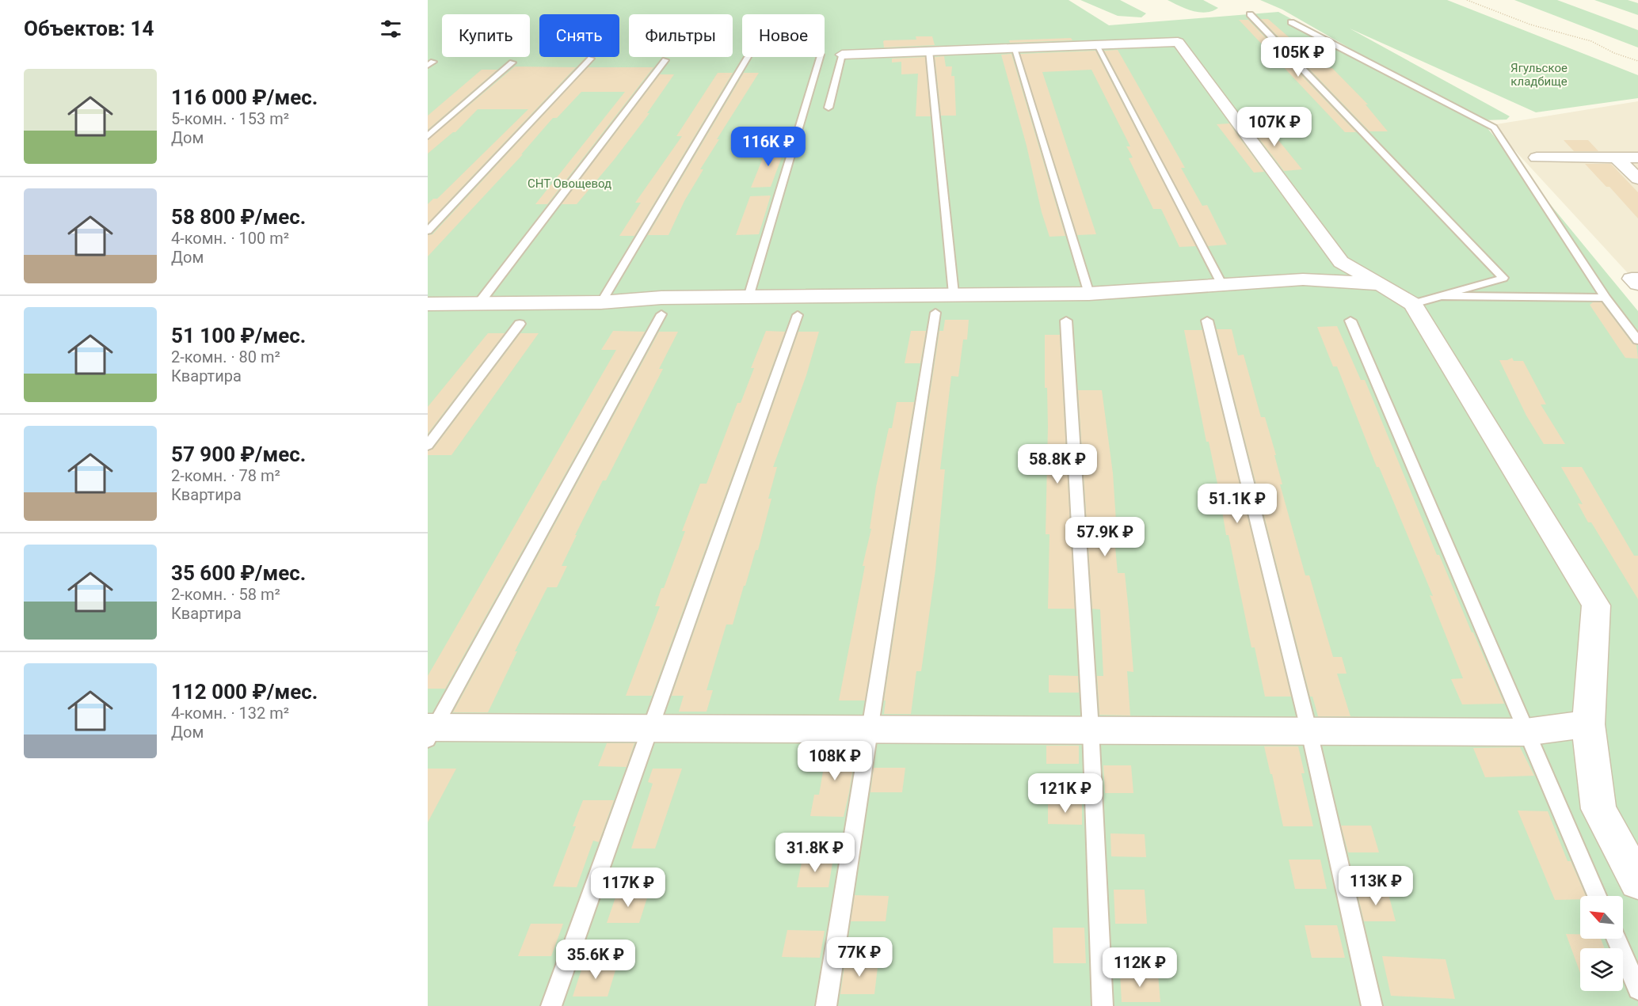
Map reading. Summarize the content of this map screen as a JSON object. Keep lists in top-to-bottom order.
{
  "parks": ["Ягульское кладбище", "СНТ Овощевод"],
  "north": "top left",
  "page": {
    "heading": "Объектов: 14",
    "chip": [
      "Купить",
      "Снять",
      "Фильтры",
      "Новое"
    ],
    "price": [
      "105K ₽",
      "107K ₽",
      "116K ₽",
      "58.8K ₽",
      "51.1K ₽",
      "57.9K ₽",
      "108K ₽",
      "121K ₽",
      "31.8K ₽",
      "113K ₽",
      "117K ₽",
      "77K ₽",
      "35.6K ₽",
      "112K ₽"
    ],
    "list": [
      {
        "name": "116 000 ₽/мес.",
        "note": "5-комн. · 153 m² · Дом"
      },
      {
        "name": "58 800 ₽/мес.",
        "note": "4-комн. · 100 m² · Дом"
      },
      {
        "name": "51 100 ₽/мес.",
        "note": "2-комн. · 80 m² · Квартира"
      },
      {
        "name": "57 900 ₽/мес.",
        "note": "2-комн. · 78 m² · Квартира"
      },
      {
        "name": "35 600 ₽/мес.",
        "note": "2-комн. · 58 m² · Квартира"
      },
      {
        "name": "112 000 ₽/мес.",
        "note": "4-комн. · 132 m² · Дом"
      }
    ]
  }
}
